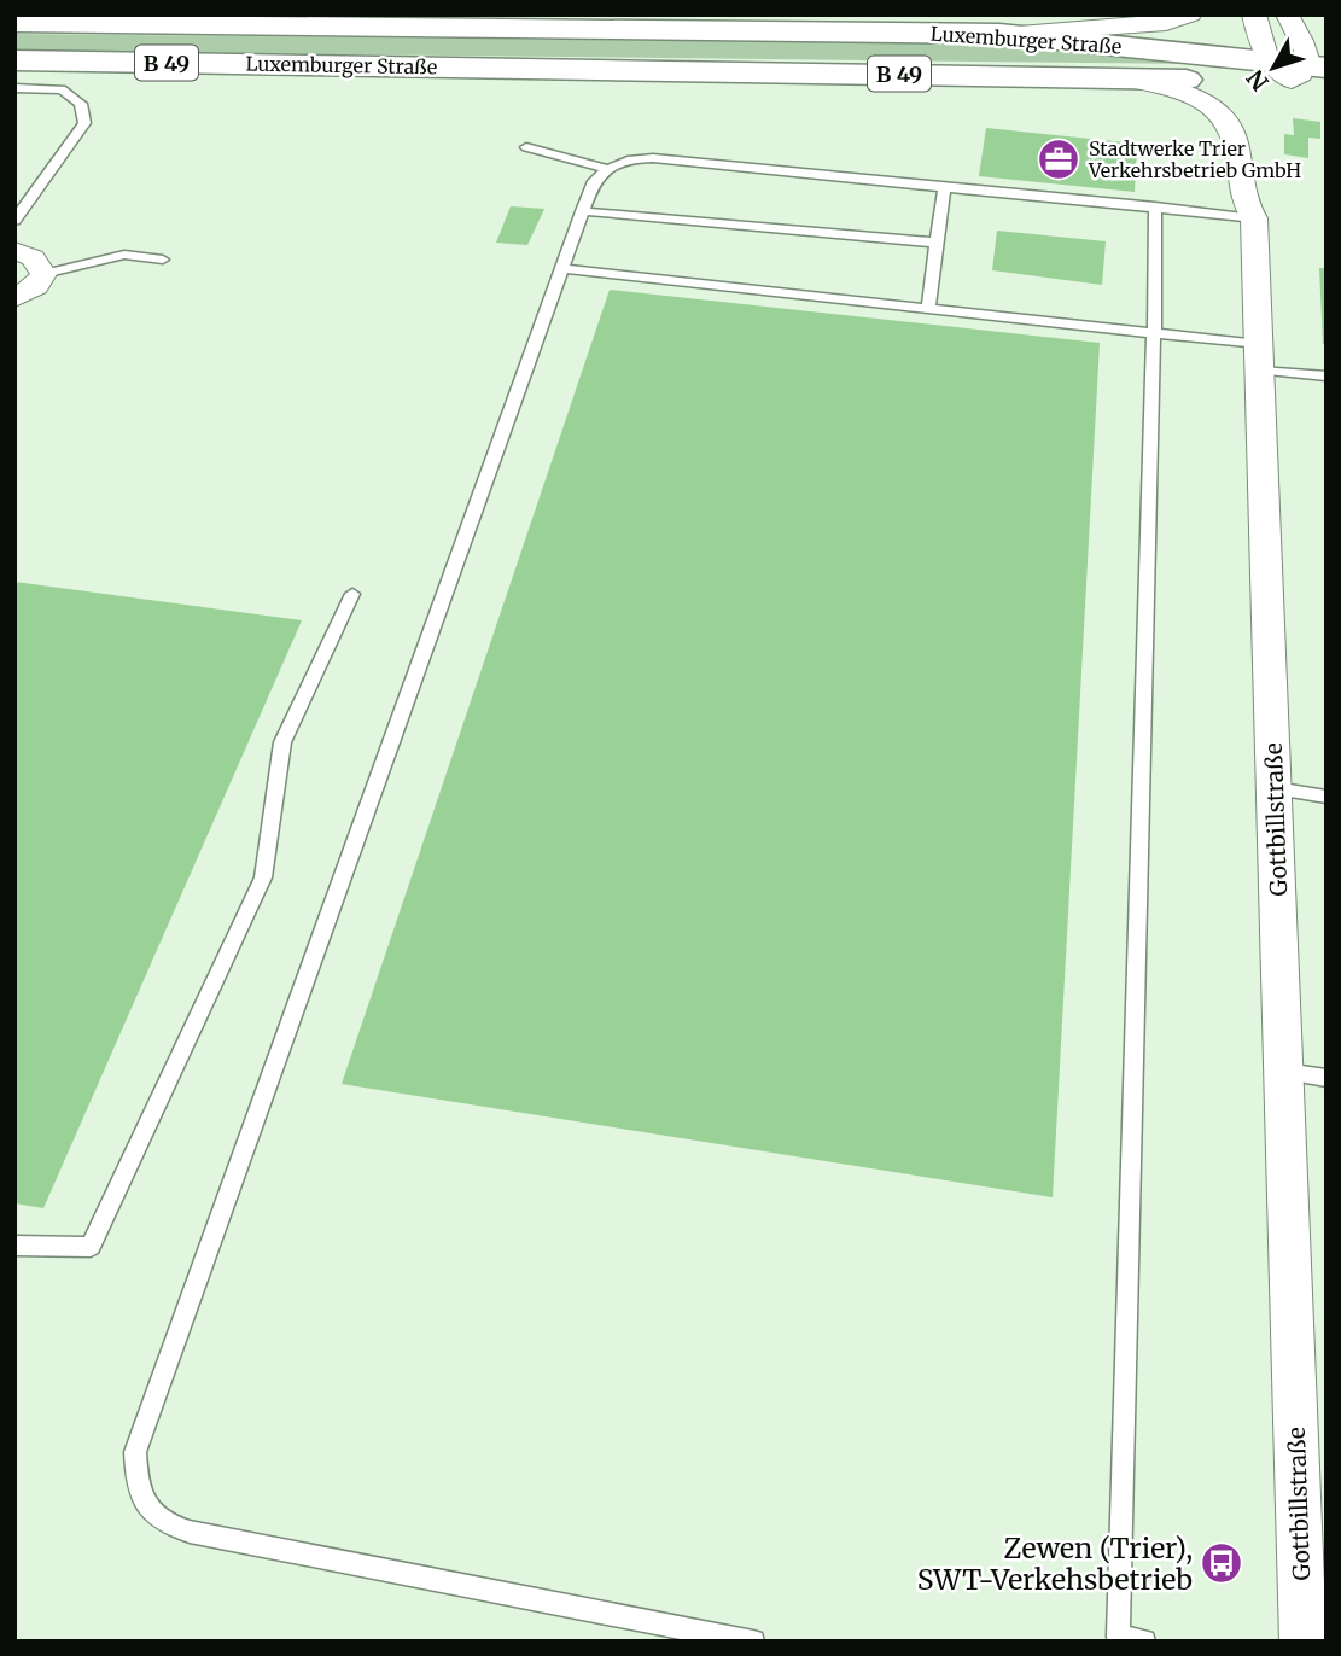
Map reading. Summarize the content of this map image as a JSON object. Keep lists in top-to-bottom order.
{
  "streets": {
    "main road": ["Luxemburger Straße", "B 49"],
    "street": ["Gottbillstraße"]
  },
  "crossings": [
    ["Luxemburger Straße", "Gottbillstraße"]
  ],
  "places": {
    "office": ["Stadtwerke Trier Verkehrsbetrieb GmbH"],
    "bus stop": ["Zewen (Trier), SWT-Verkehsbetrieb"]
  },
  "north": "bottom left"
}
